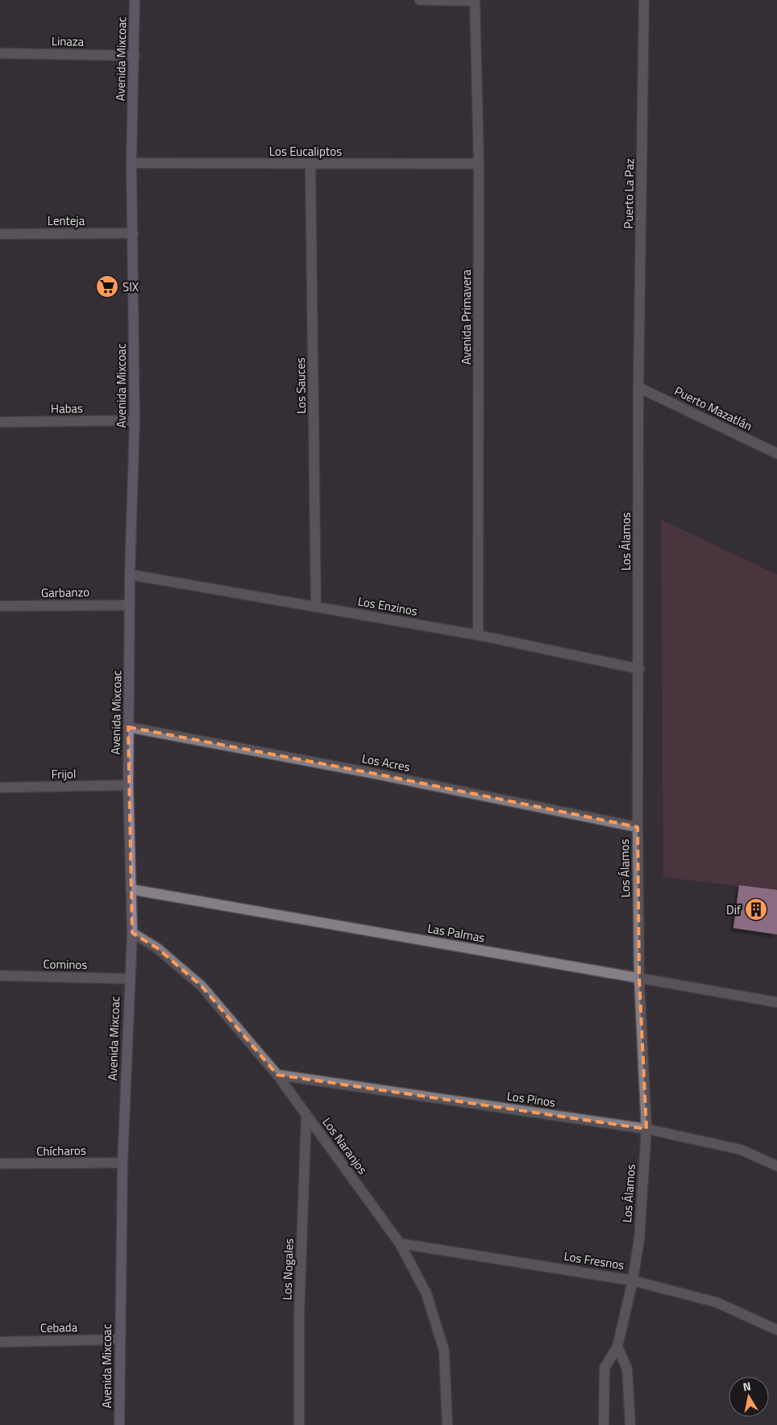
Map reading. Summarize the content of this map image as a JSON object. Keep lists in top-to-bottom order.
{
  "streets": {
    "street": [
      "Linaza",
      "Avenida Mixcoac",
      "Los Eucaliptos",
      "Puerto La Paz",
      "Lenteja",
      "Avenida Primavera",
      "Los Sauces",
      "Habas",
      "Puerto Mazatlán",
      "Los Álamos",
      "Garbanzo",
      "Los Enzinos",
      "Los Acres",
      "Frijol",
      "Las Palmas",
      "Cominos",
      "Los Pinos",
      "Los Naranjos",
      "Chícharos",
      "Los Fresnos",
      "Los Nogales",
      "Cebada"
    ]
  },
  "crossings": [
    ["Linaza", "Avenida Mixcoac"],
    ["Avenida Mixcoac", "Los Eucaliptos"],
    ["Avenida Mixcoac", "Lenteja"],
    ["Avenida Mixcoac", "Habas"],
    ["Avenida Mixcoac", "Garbanzo"],
    ["Avenida Mixcoac", "Los Enzinos"],
    ["Avenida Mixcoac", "Los Acres"],
    ["Avenida Mixcoac", "Frijol"],
    ["Avenida Mixcoac", "Las Palmas"],
    ["Avenida Mixcoac", "Cominos"],
    ["Avenida Mixcoac", "Los Naranjos"],
    ["Avenida Mixcoac", "Chícharos"],
    ["Avenida Mixcoac", "Cebada"],
    ["Los Eucaliptos", "Avenida Primavera"],
    ["Los Eucaliptos", "Los Sauces"],
    ["Puerto La Paz", "Puerto Mazatlán"],
    ["Puerto La Paz", "Los Álamos"],
    ["Avenida Primavera", "Los Enzinos"],
    ["Los Sauces", "Los Enzinos"],
    ["Puerto Mazatlán", "Los Álamos"],
    ["Los Álamos", "Los Enzinos"],
    ["Los Álamos", "Los Acres"],
    ["Los Álamos", "Las Palmas"],
    ["Los Álamos", "Los Pinos"],
    ["Los Álamos", "Los Fresnos"],
    ["Los Pinos", "Los Naranjos"],
    ["Los Naranjos", "Los Fresnos"],
    ["Los Naranjos", "Los Nogales"]
  ],
  "places": {
    "supermarket": ["SIX"],
    "building": ["Dif"]
  },
  "north": "top"
}
